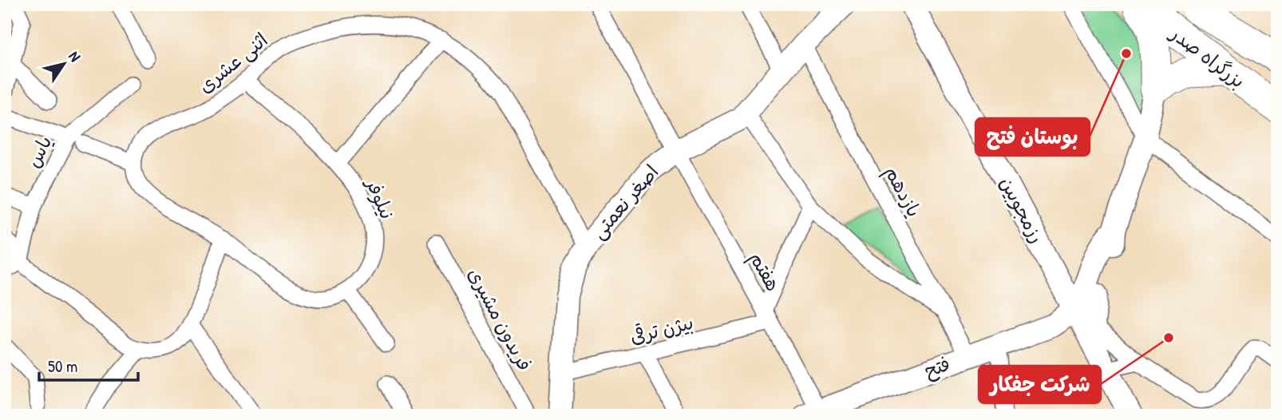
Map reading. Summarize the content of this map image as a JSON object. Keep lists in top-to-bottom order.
{
  "streets": {
    "highway": ["بزرگراه صدر"],
    "street": [
      "اثنی عشری",
      "یاس",
      "یازدهم",
      "نیلوفر",
      "اصغر نعمتی",
      "رزمجوبین",
      "هفتم",
      "فریدون مشیری",
      "بیژن ترقی",
      "فتح"
    ]
  },
  "crossings": [
    ["اثنی عشری", "نیلوفر"],
    ["اثنی عشری", "اصغر نعمتی"],
    ["یازدهم", "اصغر نعمتی"],
    ["یازدهم", "فتح"],
    ["اصغر نعمتی", "هفتم"],
    ["اصغر نعمتی", "بیژن ترقی"],
    ["رزمجوبین", "فتح"],
    ["هفتم", "بیژن ترقی"],
    ["هفتم", "فتح"]
  ],
  "places": ["بوستان فتح", "شرکت جفکار"],
  "scale_bar": "50 m",
  "north": "top right"
}
